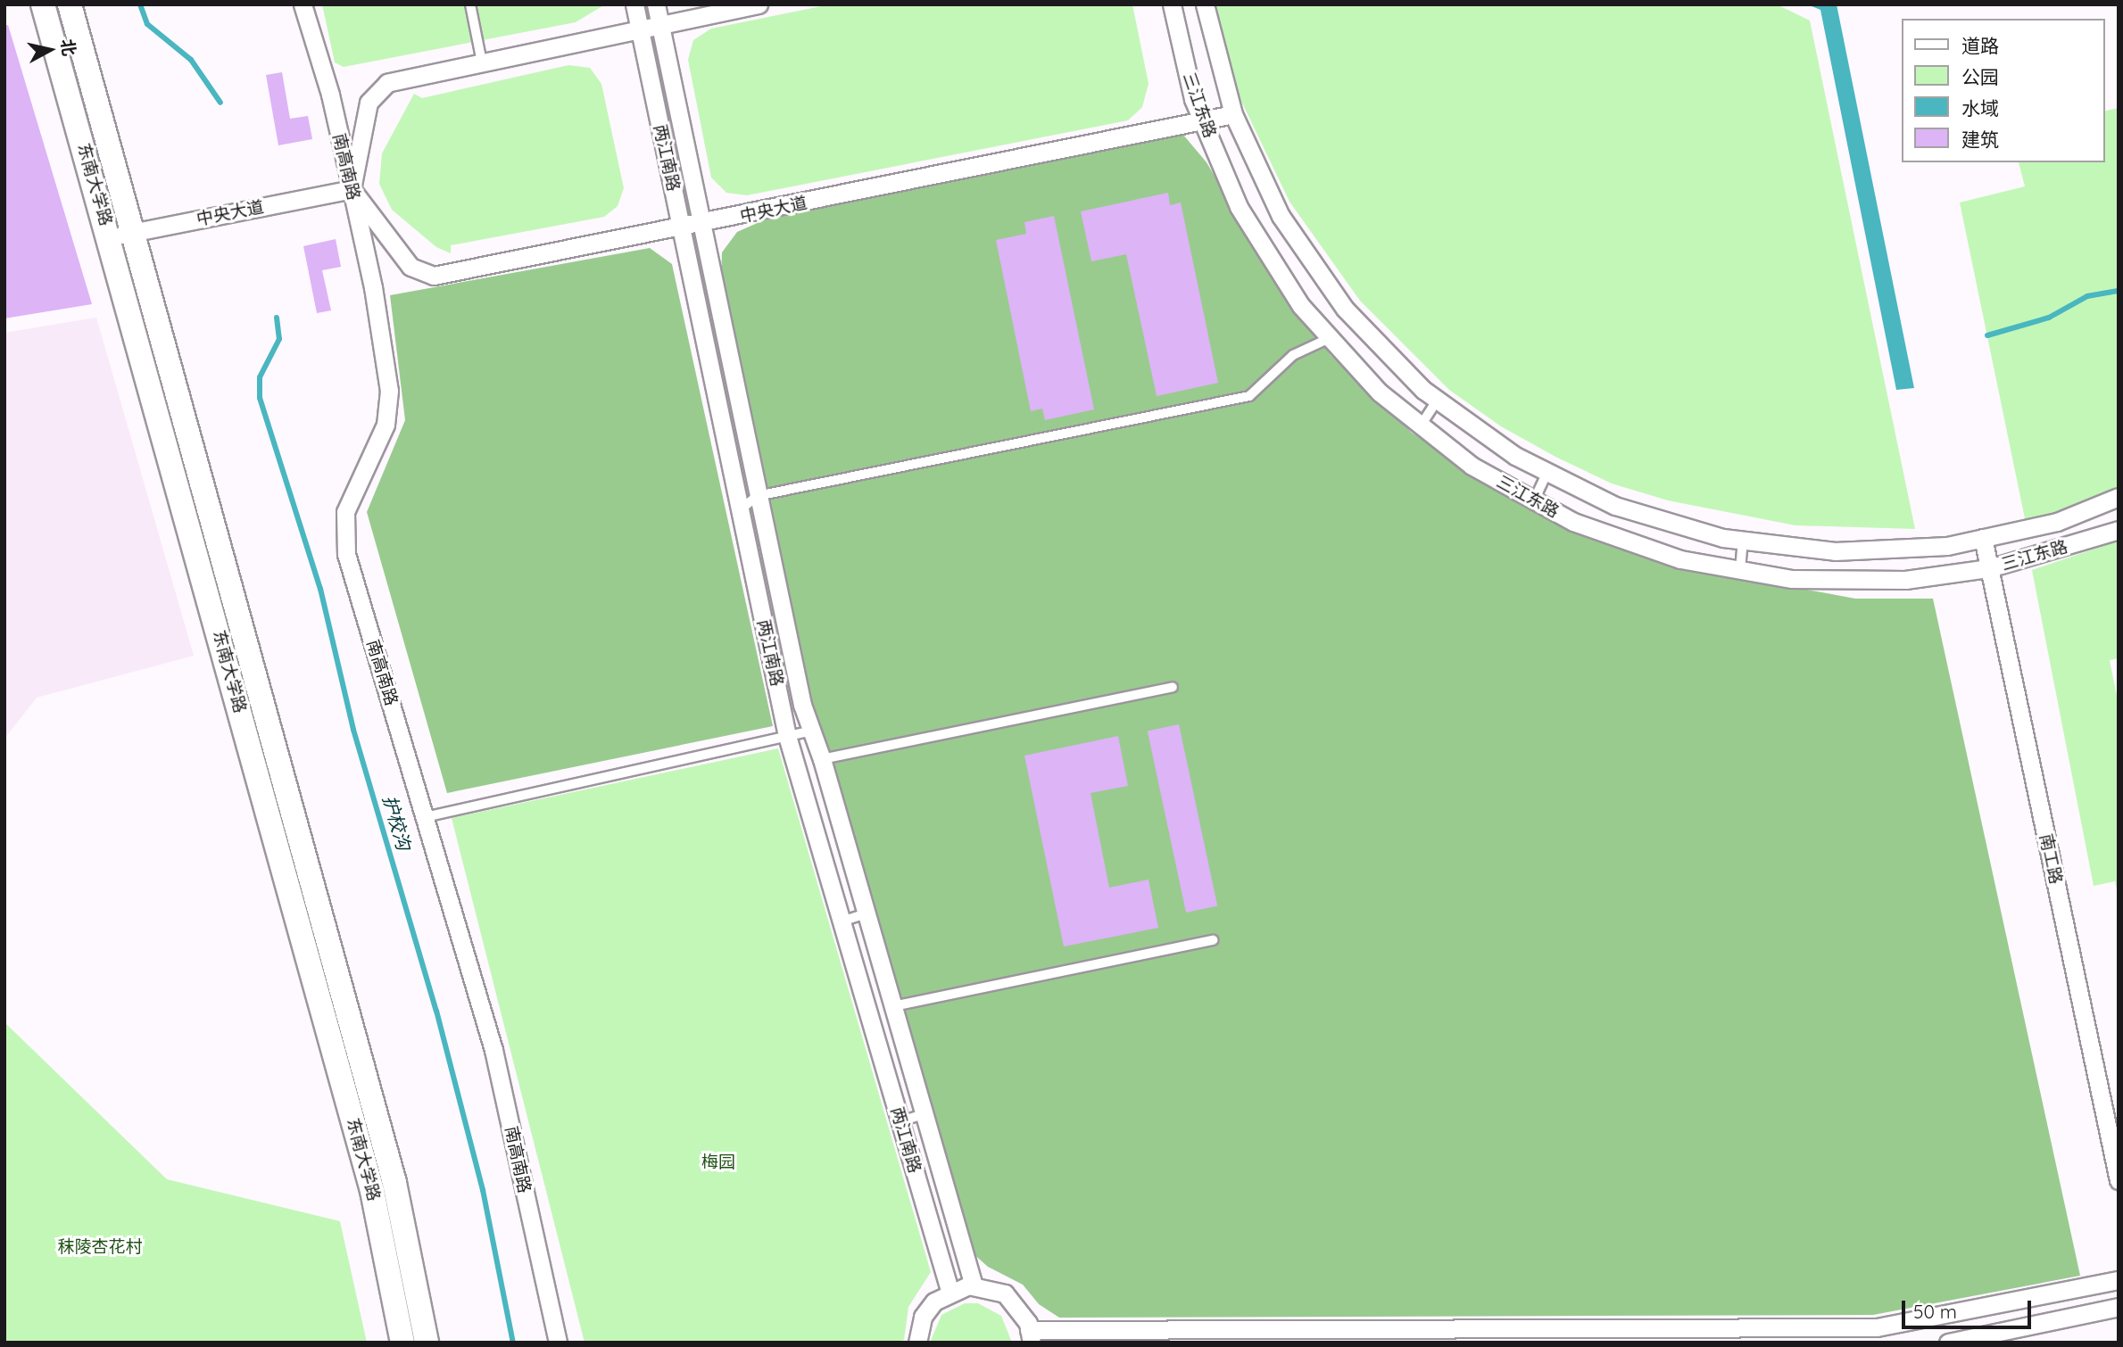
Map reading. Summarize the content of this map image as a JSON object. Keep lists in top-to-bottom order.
{
  "streets": {
    "main road": ["东南大学路"],
    "street": [
      "三江东路",
      "两江南路",
      "南高南路",
      "中央大道",
      "南工路"
    ]
  },
  "crossings": [
    ["三江东路", "中央大道"],
    ["三江东路", "南工路"],
    ["两江南路", "中央大道"],
    ["南高南路", "中央大道"],
    ["东南大学路", "中央大道"]
  ],
  "water": ["护校沟"],
  "parks": ["梅园", "秣陵杏花村"],
  "legend": [
    "道路",
    "公园",
    "水域",
    "建筑"
  ],
  "scale_bar": "50 m",
  "north": "right"
}
